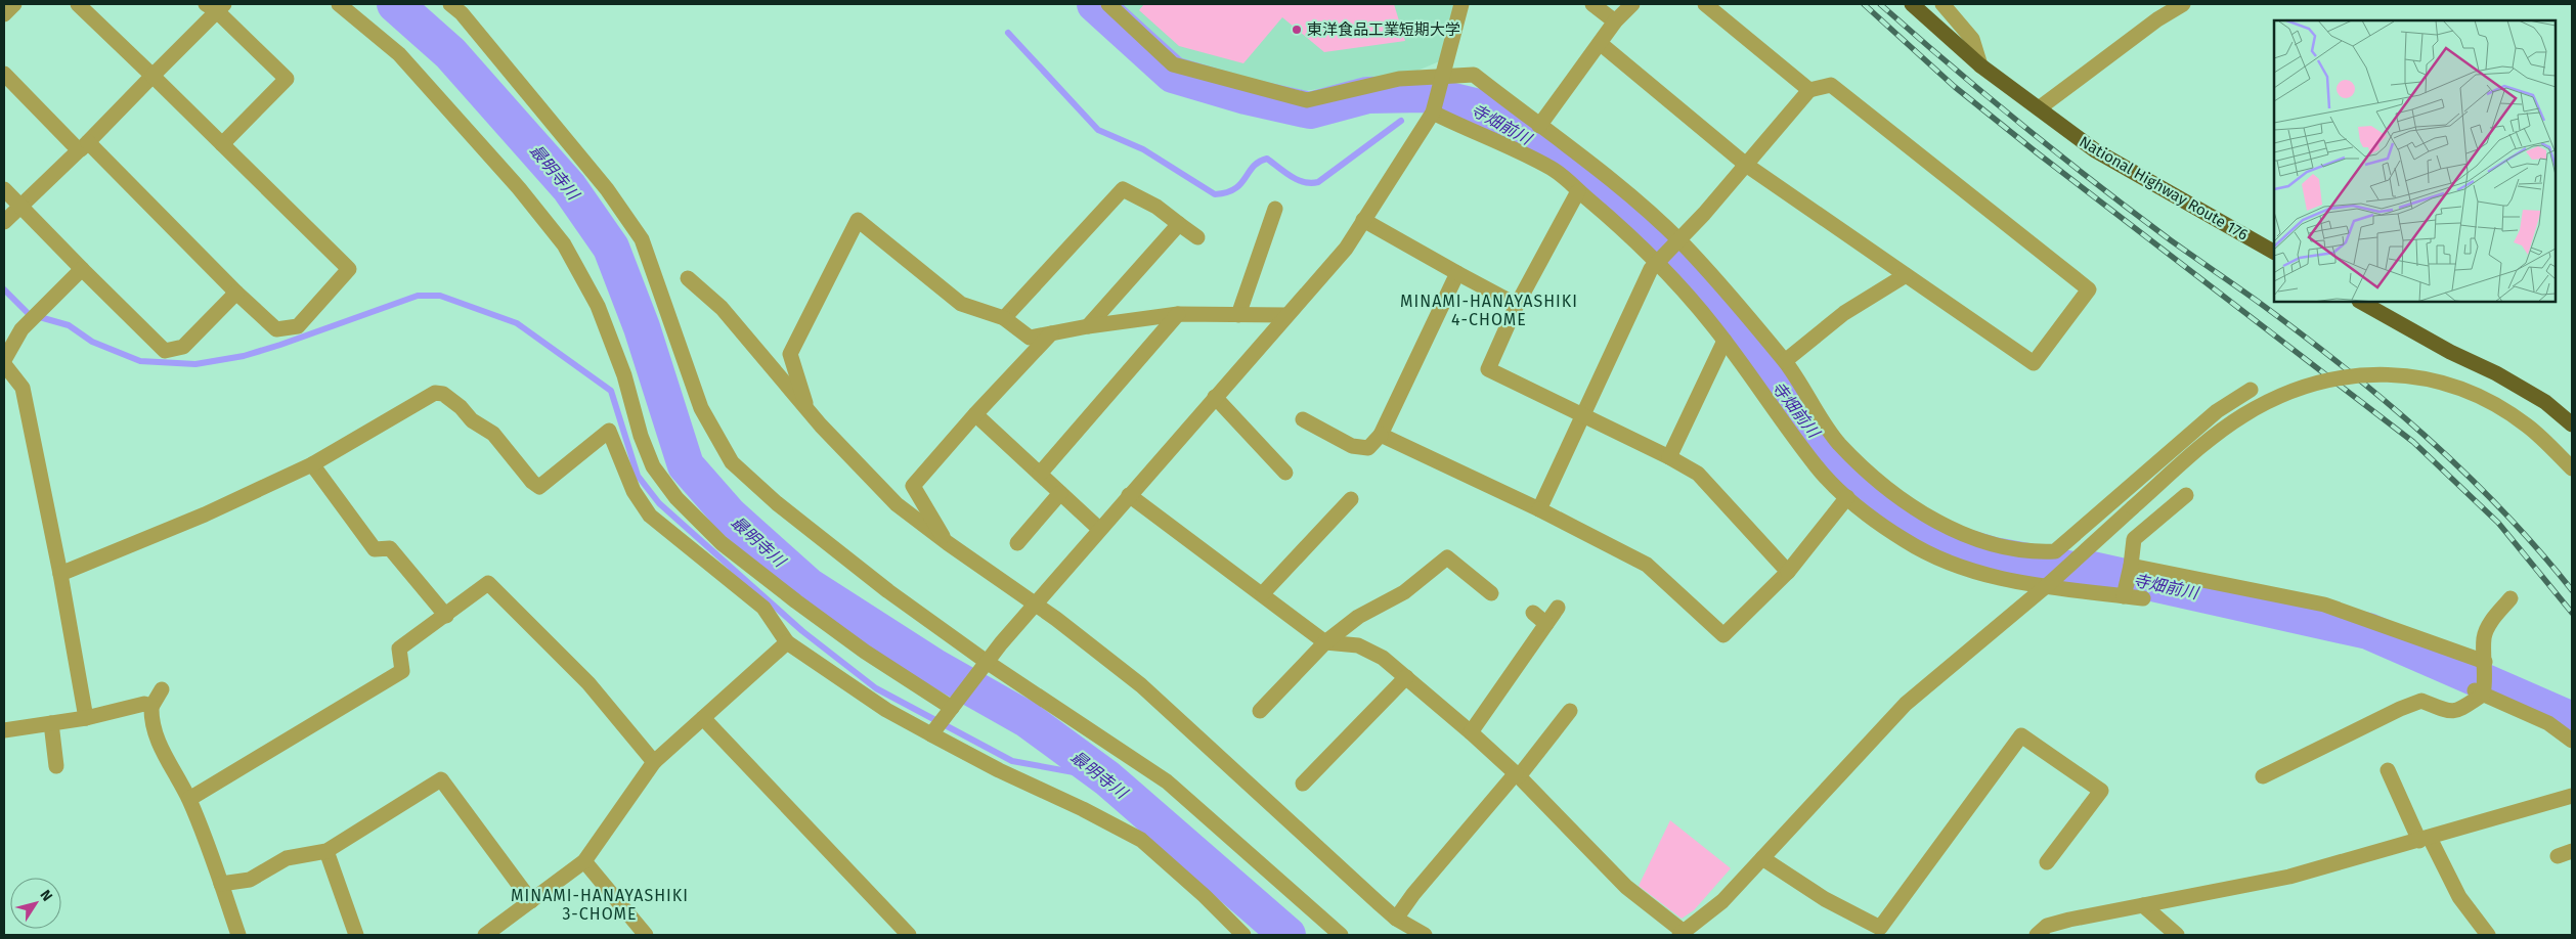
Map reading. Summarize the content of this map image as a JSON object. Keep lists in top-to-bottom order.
{
  "streets": {
    "highway": ["National Highway Route 176"]
  },
  "districts": ["MINAMI-HANAYASHIKI 4-CHOME", "MINAMI-HANAYASHIKI 3-CHOME"],
  "water": ["寺畑前川", "最明寺川"],
  "places": ["東洋食品工業短期大学"],
  "north": "top right"
}
